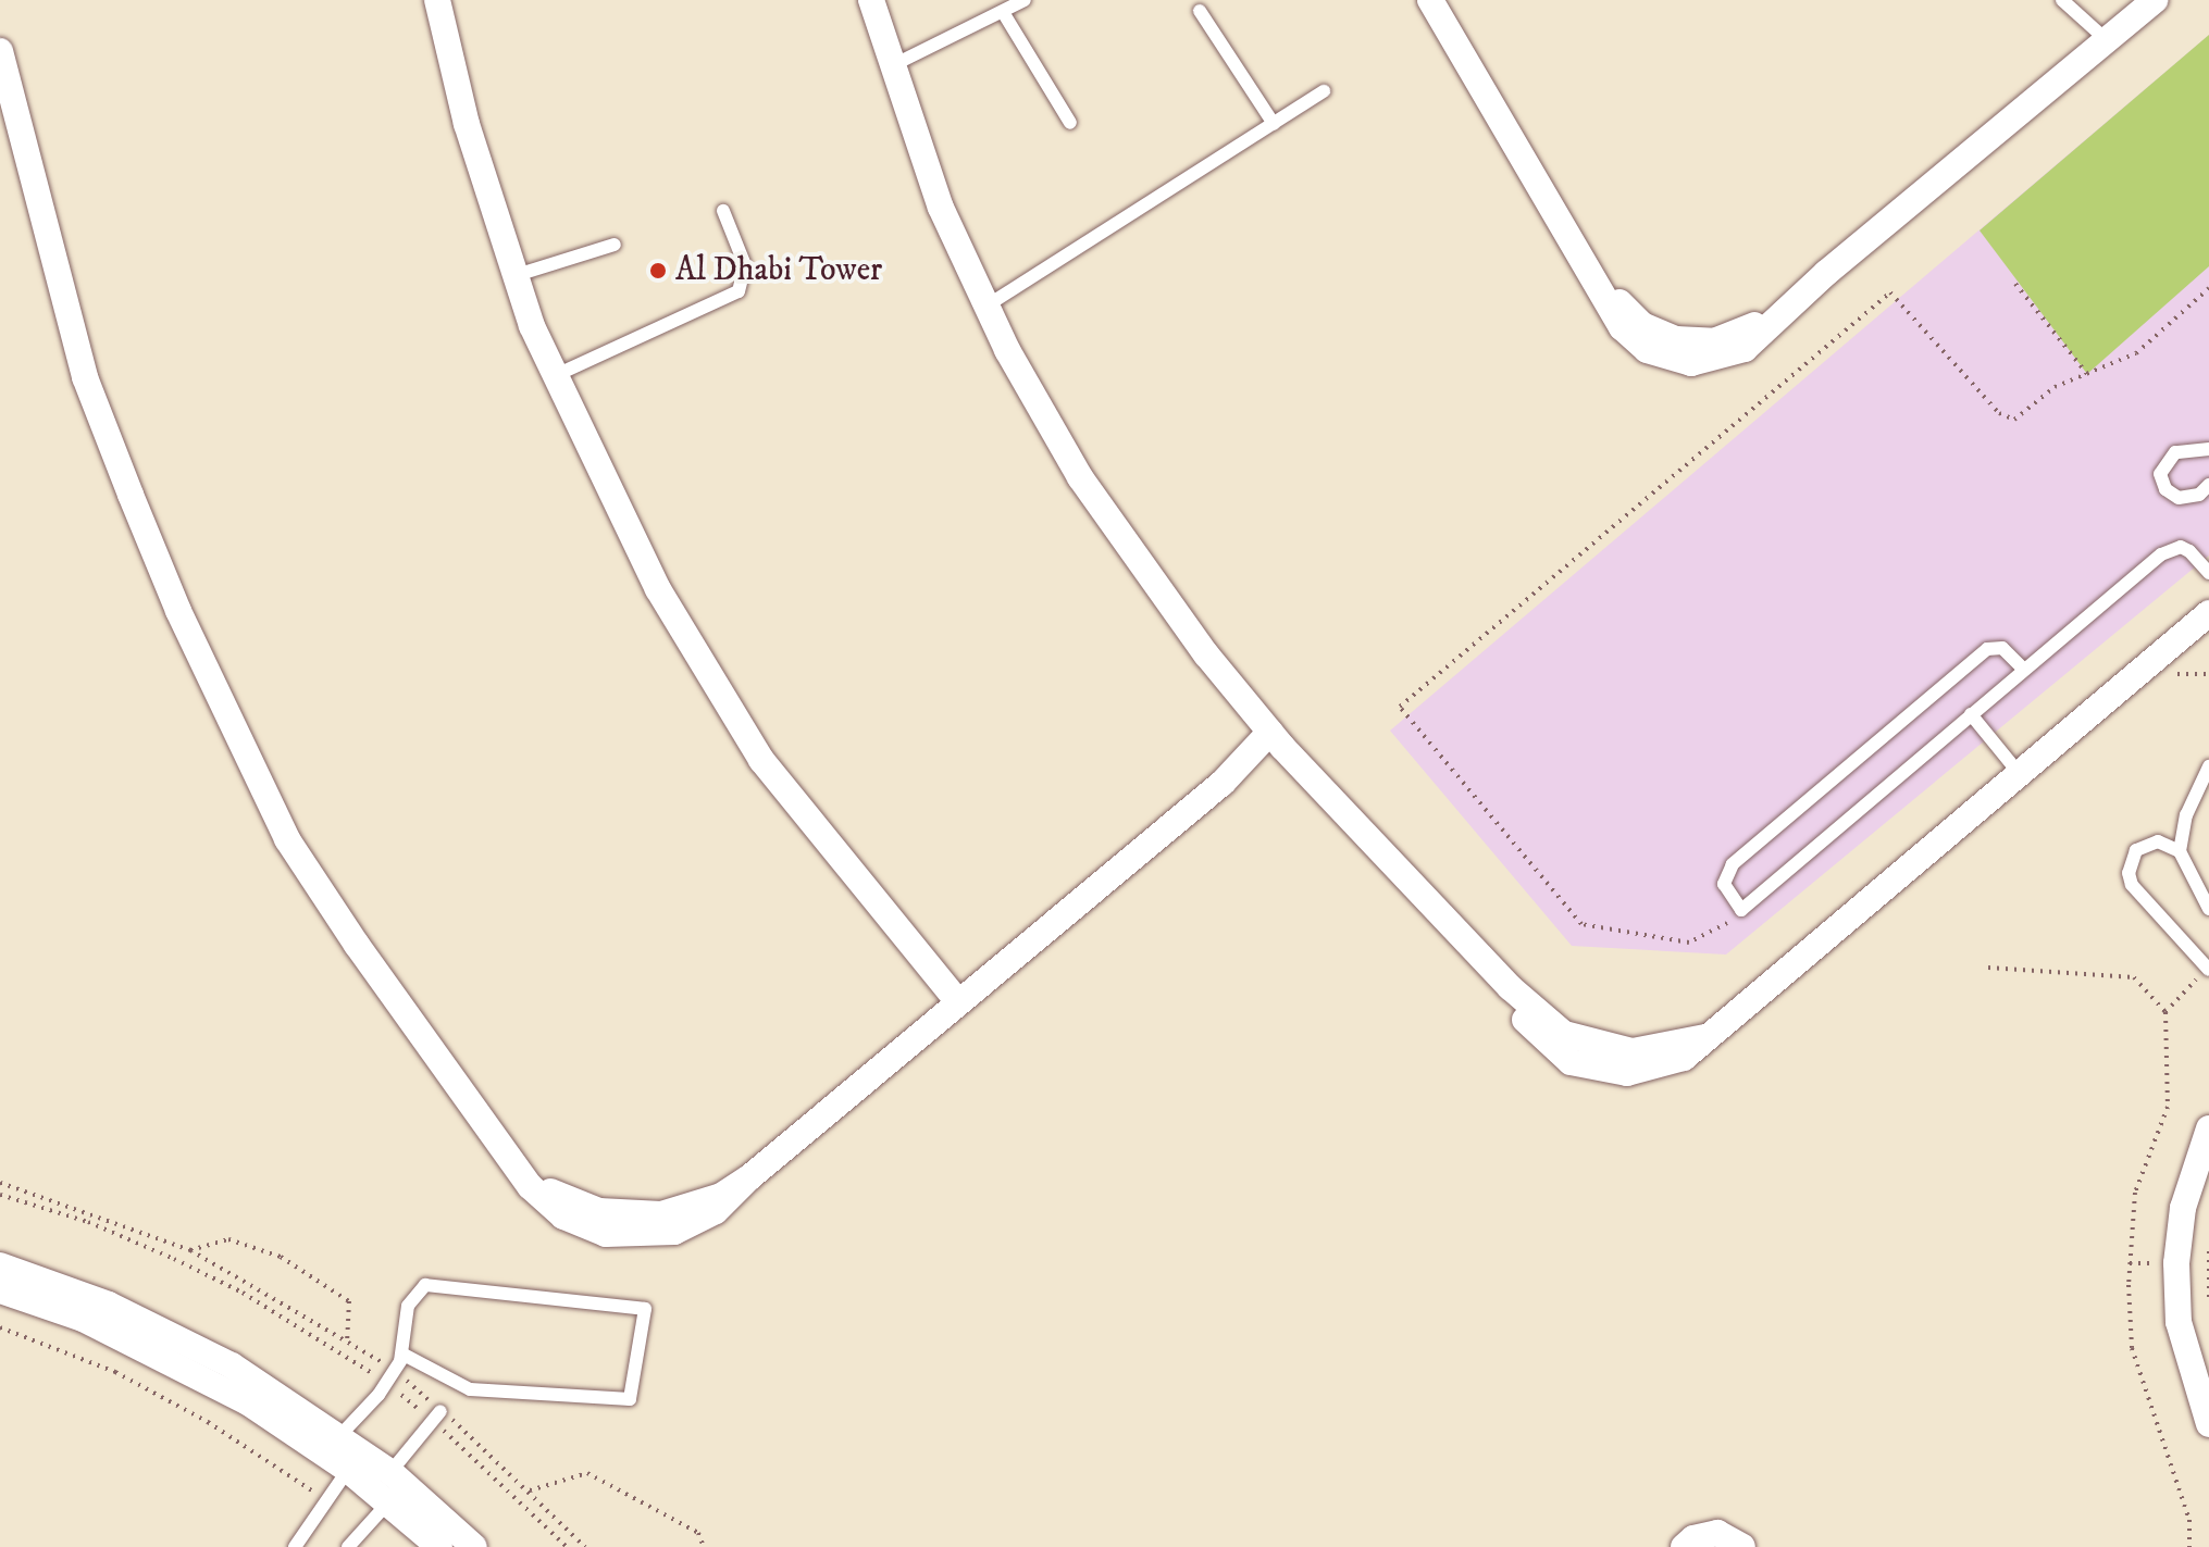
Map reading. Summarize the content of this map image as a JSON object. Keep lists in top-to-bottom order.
{
  "places": ["Al Dhabi Tower"]
}
